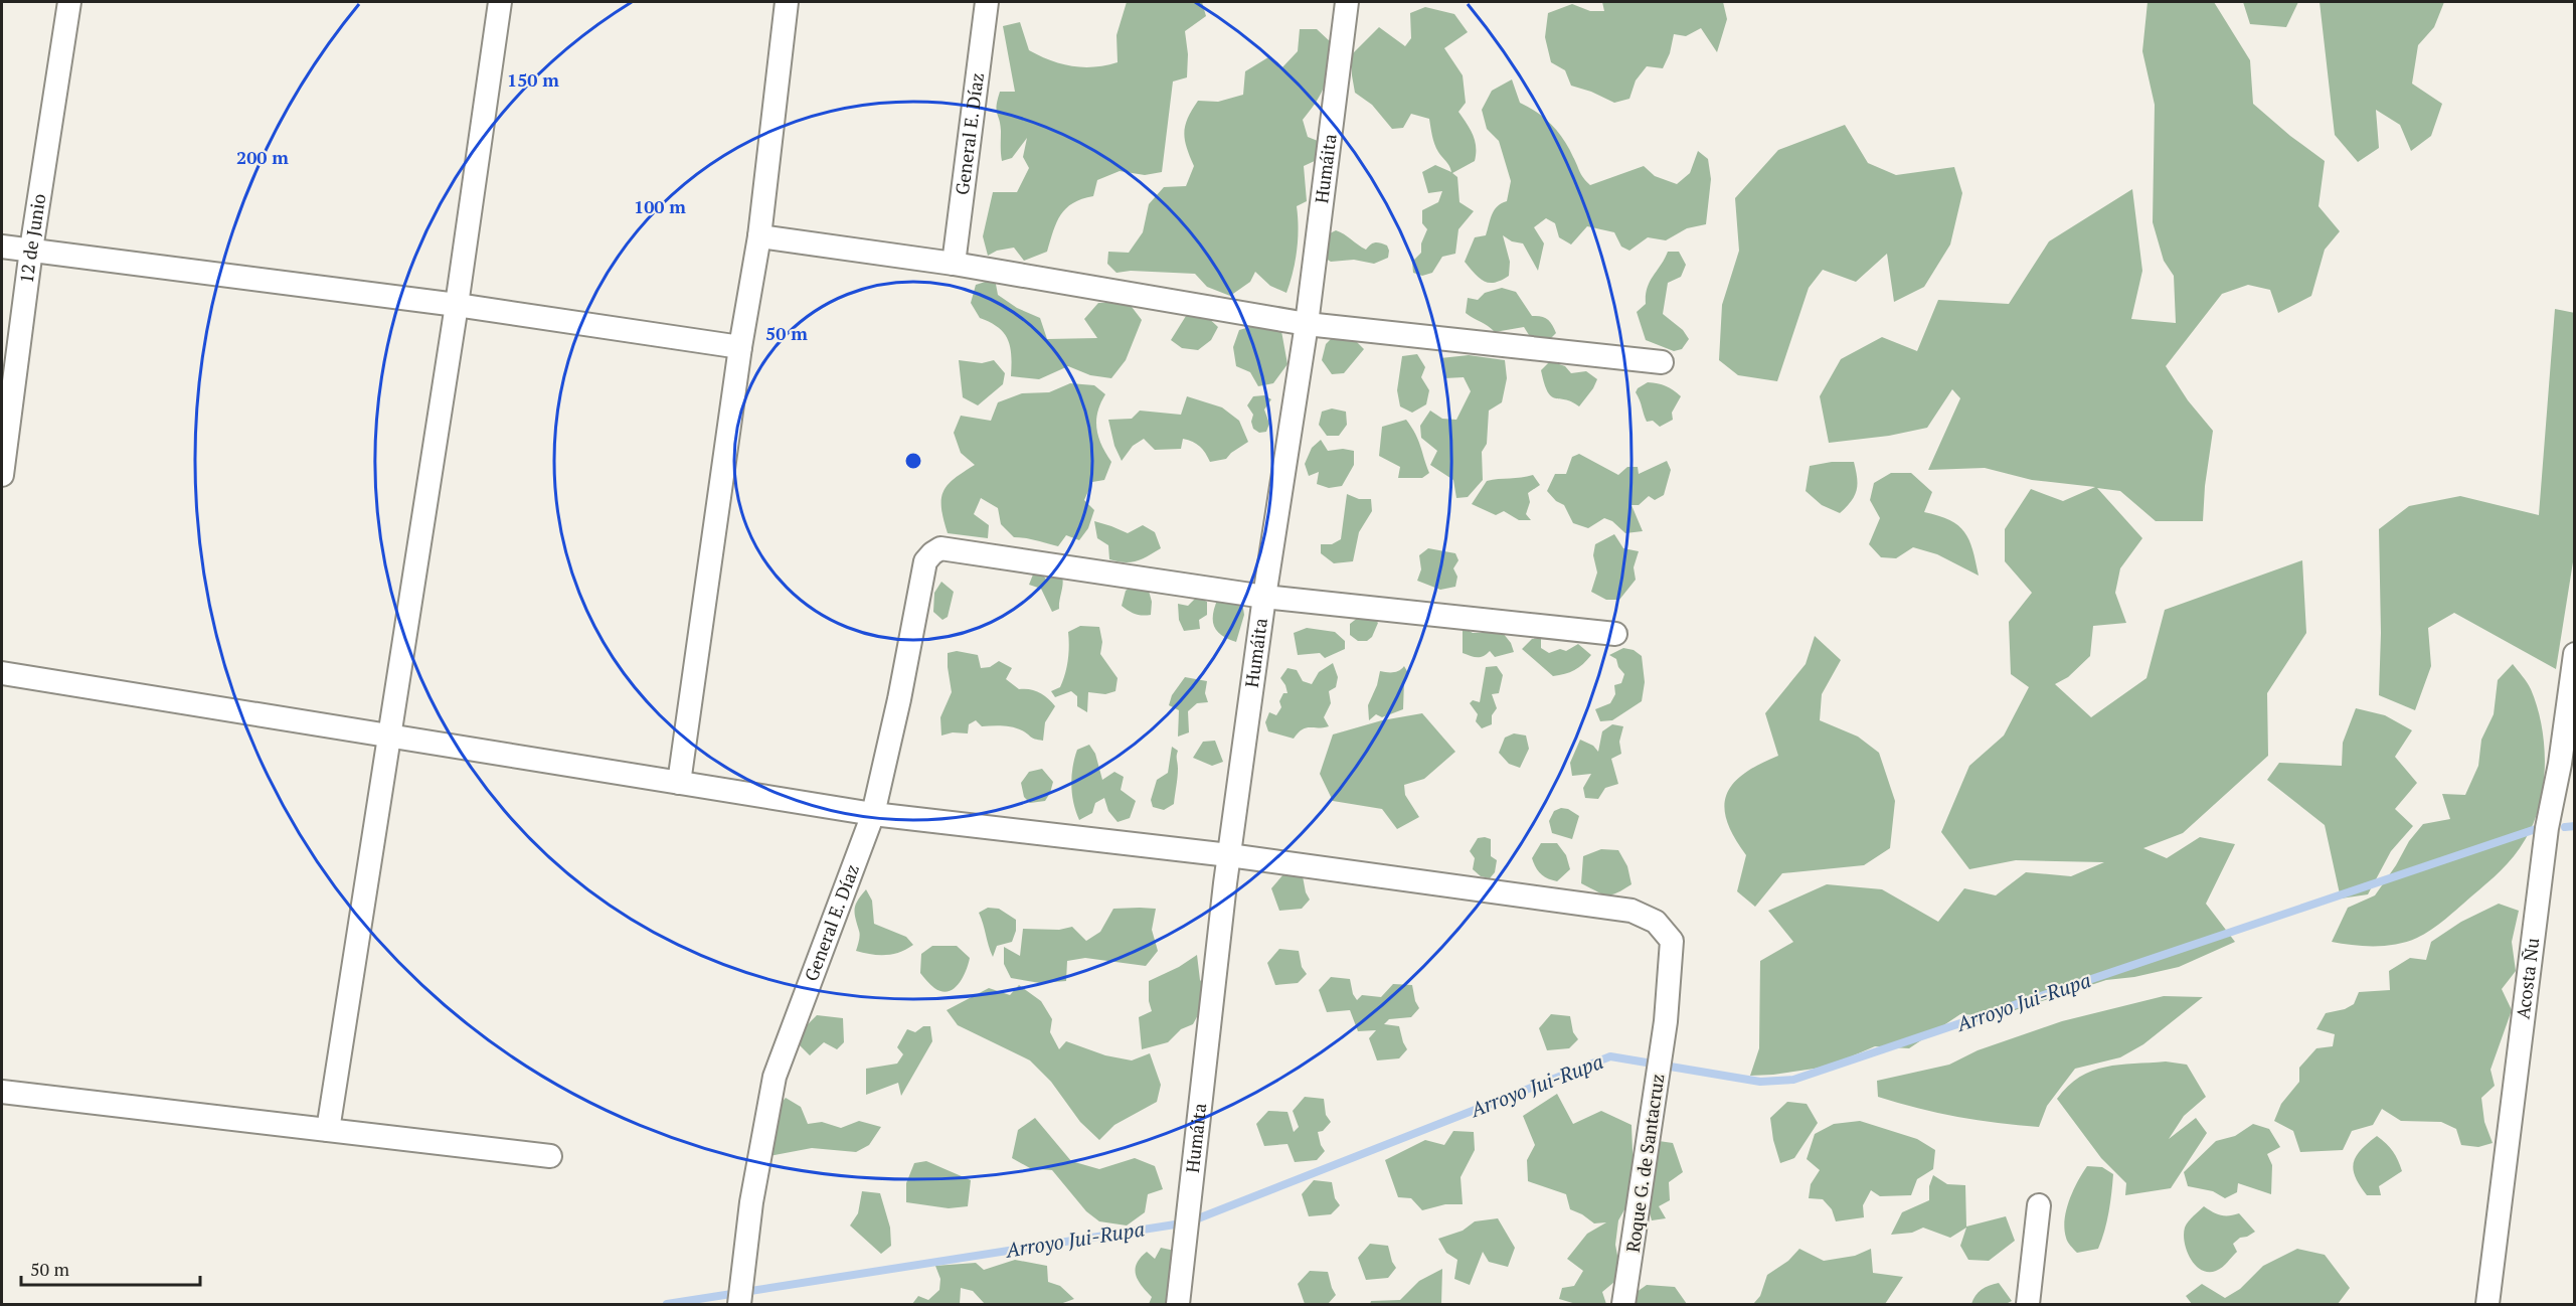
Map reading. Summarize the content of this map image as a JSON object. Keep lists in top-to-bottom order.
{
  "streets": {
    "street": [
      "General E. Díaz",
      "Humáita",
      "12 de Junio",
      "Acosta Ñu",
      "Roque G. de Santacruz"
    ]
  },
  "crossings": [
    ["General E. Díaz", "Humáita"],
    ["General E. Díaz", "Roque G. de Santacruz"],
    ["Humáita", "Roque G. de Santacruz"]
  ],
  "water": ["Arroyo Jui-Rupa"],
  "scale_bar": "50 m",
  "rings": [
    "150 m",
    "200 m",
    "100 m",
    "50 m"
  ]
}
